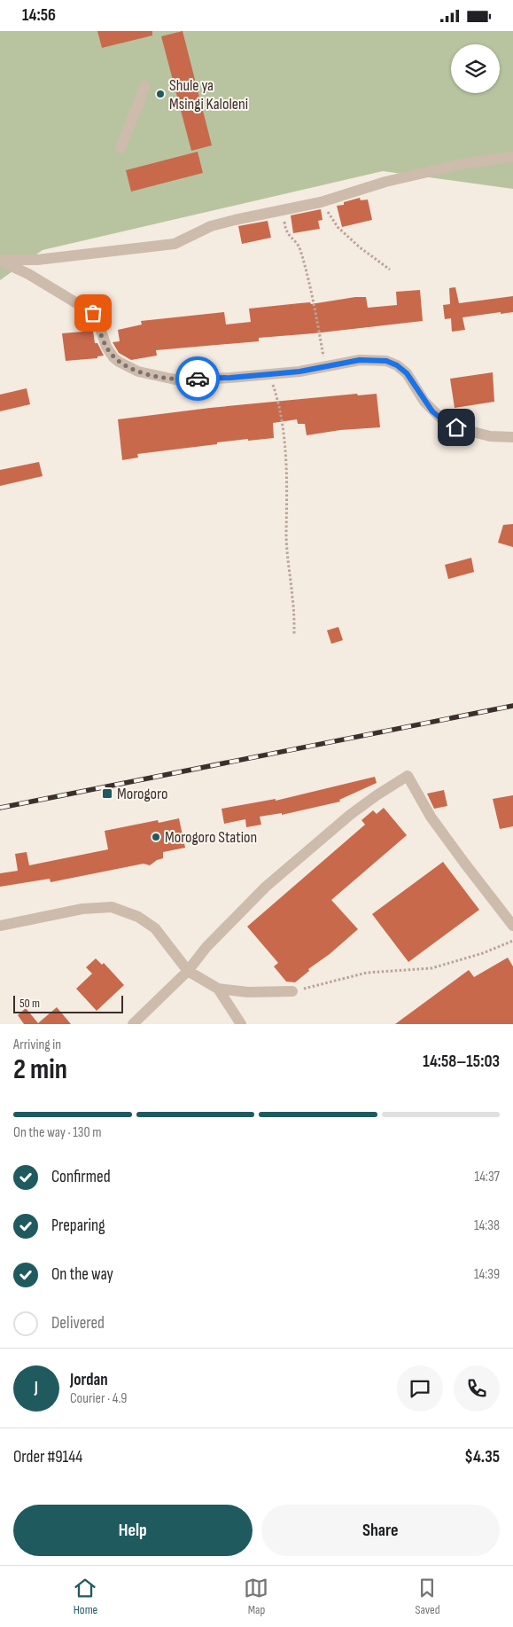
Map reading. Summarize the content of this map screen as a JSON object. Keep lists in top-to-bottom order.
{
  "places": {
    "other": ["Shule ya Msingi Kaloleni", "Morogoro Station"],
    "transit": ["Morogoro"]
  },
  "scale_bar": "50 m",
  "page": {
    "status": "14:56",
    "scale": "50 m",
    "heading": ["2 min", "Arriving in", "14:58–15:03"],
    "panel": [
      "Jordan",
      "Courier · 4.9",
      "Order #9144",
      "$4.35"
    ],
    "bar": "On the way · 130 m",
    "list": [
      ["Confirmed", "14:37"],
      ["Preparing", "14:38"],
      ["On the way", "14:39"],
      "Delivered"
    ],
    "round": "J",
    "buttons": ["Help", "Share"],
    "tabs": ["Home", "Map", "Saved"]
  }
}
